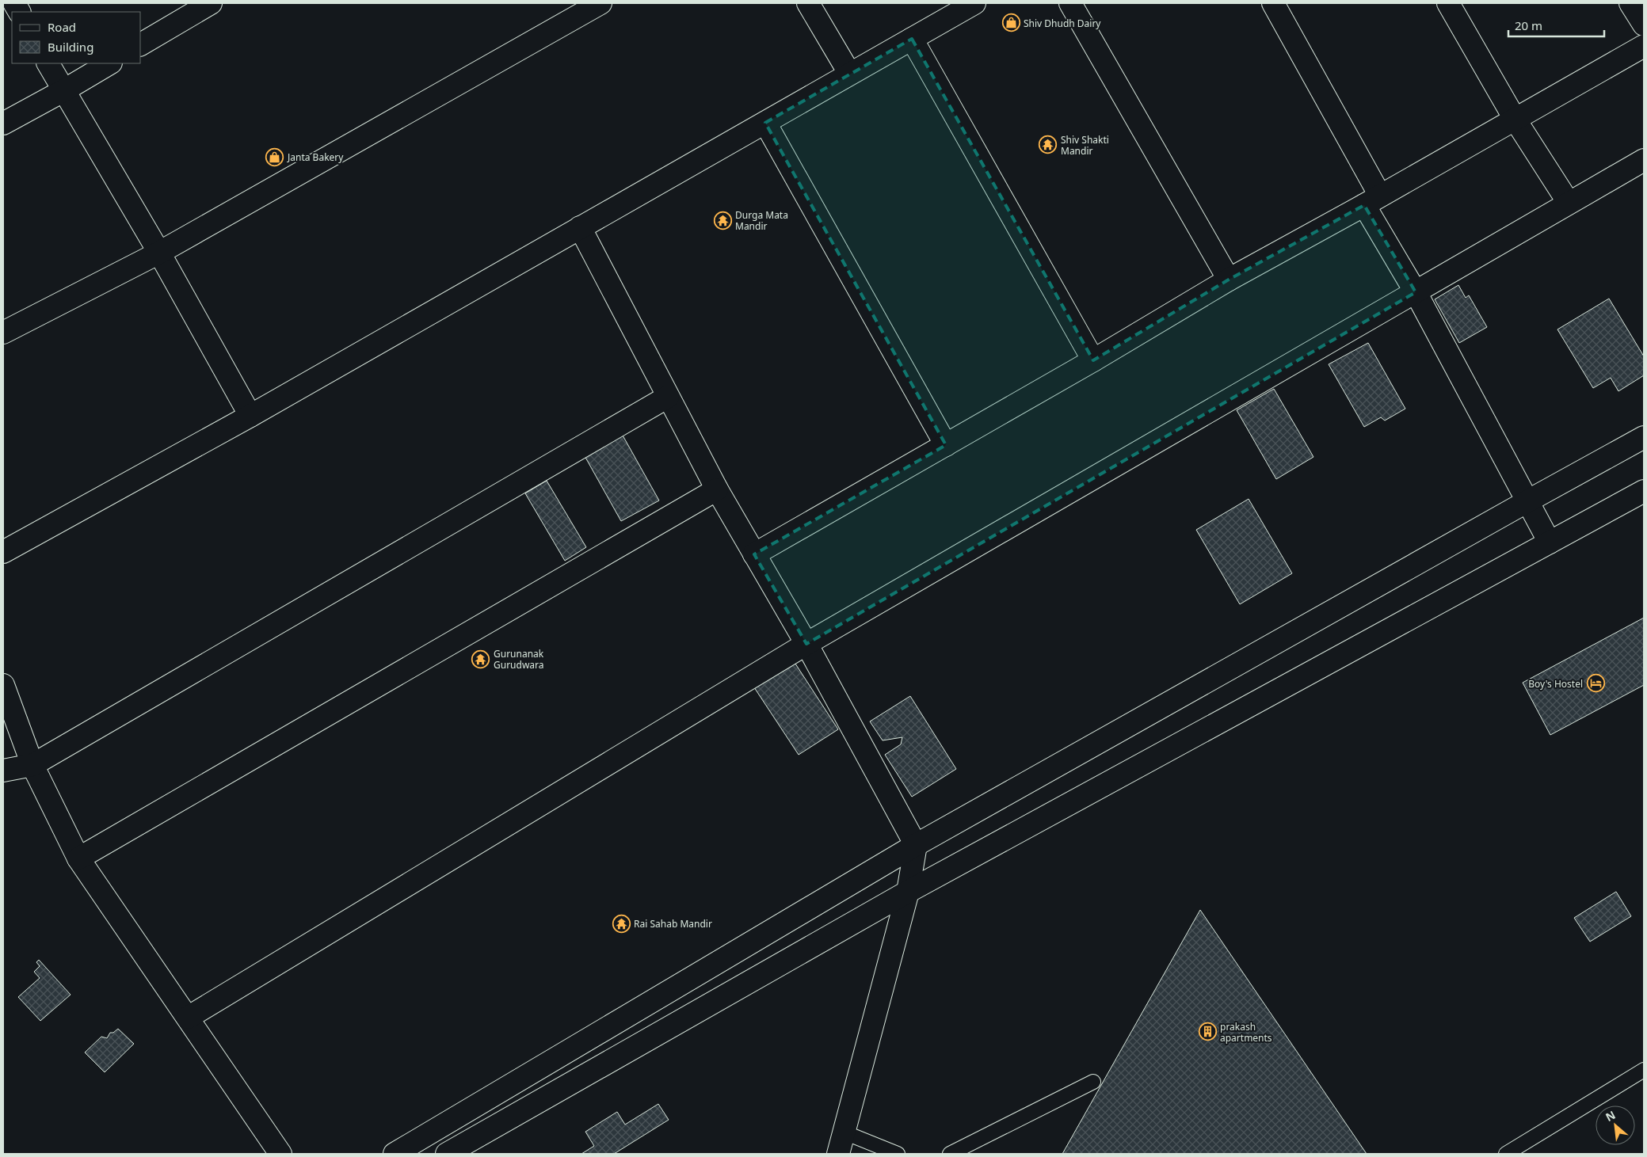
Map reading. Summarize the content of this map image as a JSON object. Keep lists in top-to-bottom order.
{
  "places": {
    "shop": ["Shiv Dhudh Dairy", "Janta Bakery"],
    "temple": [
      "Shiv Shakti Mandir",
      "Durga Mata Mandir",
      "Gurunanak Gurudwara",
      "Rai Sahab Mandir"
    ],
    "hotel": ["Boy's Hostel"],
    "building": ["prakash apartments"]
  },
  "legend": ["Road", "Building"],
  "scale_bar": "20 m",
  "north": "top left"
}
